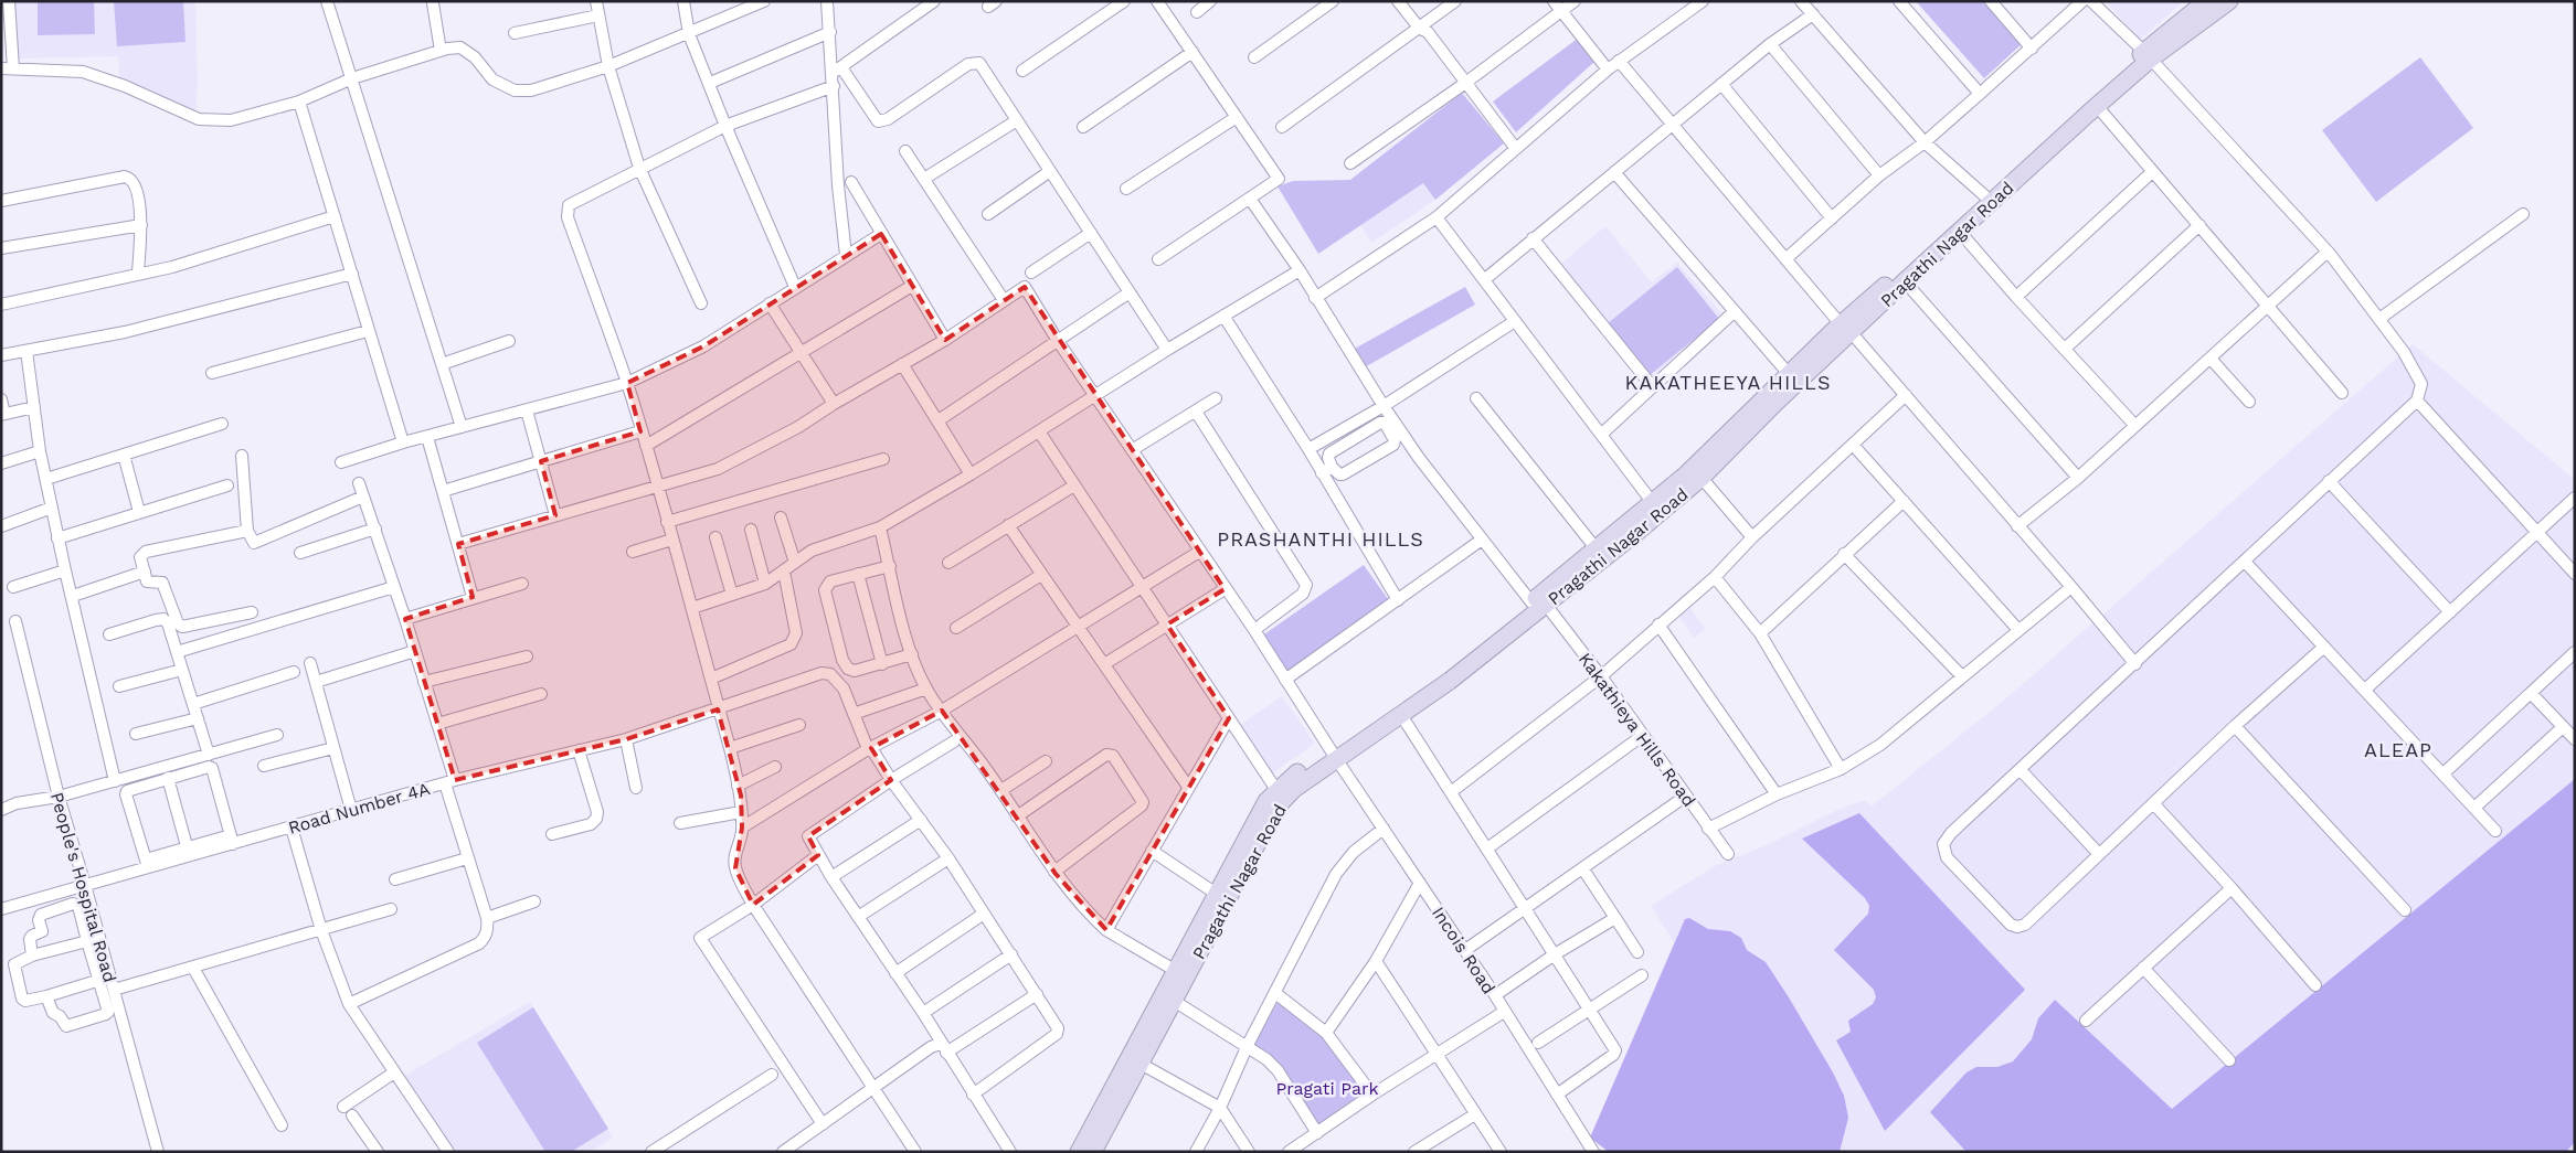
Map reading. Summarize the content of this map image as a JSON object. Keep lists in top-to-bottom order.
{
  "streets": {
    "main road": ["Pragathi Nagar Road"],
    "street": [
      "Kakathieya Hills Road",
      "Road Number 4A",
      "People's Hospital Road",
      "Incois Road"
    ]
  },
  "crossings": [
    ["Pragathi Nagar Road", "Kakathieya Hills Road"],
    ["Pragathi Nagar Road", "Incois Road"],
    ["Road Number 4A", "People's Hospital Road"]
  ],
  "districts": ["KAKATHEEYA HILLS", "PRASHANTHI HILLS", "ALEAP"],
  "parks": ["Pragati Park"]
}
